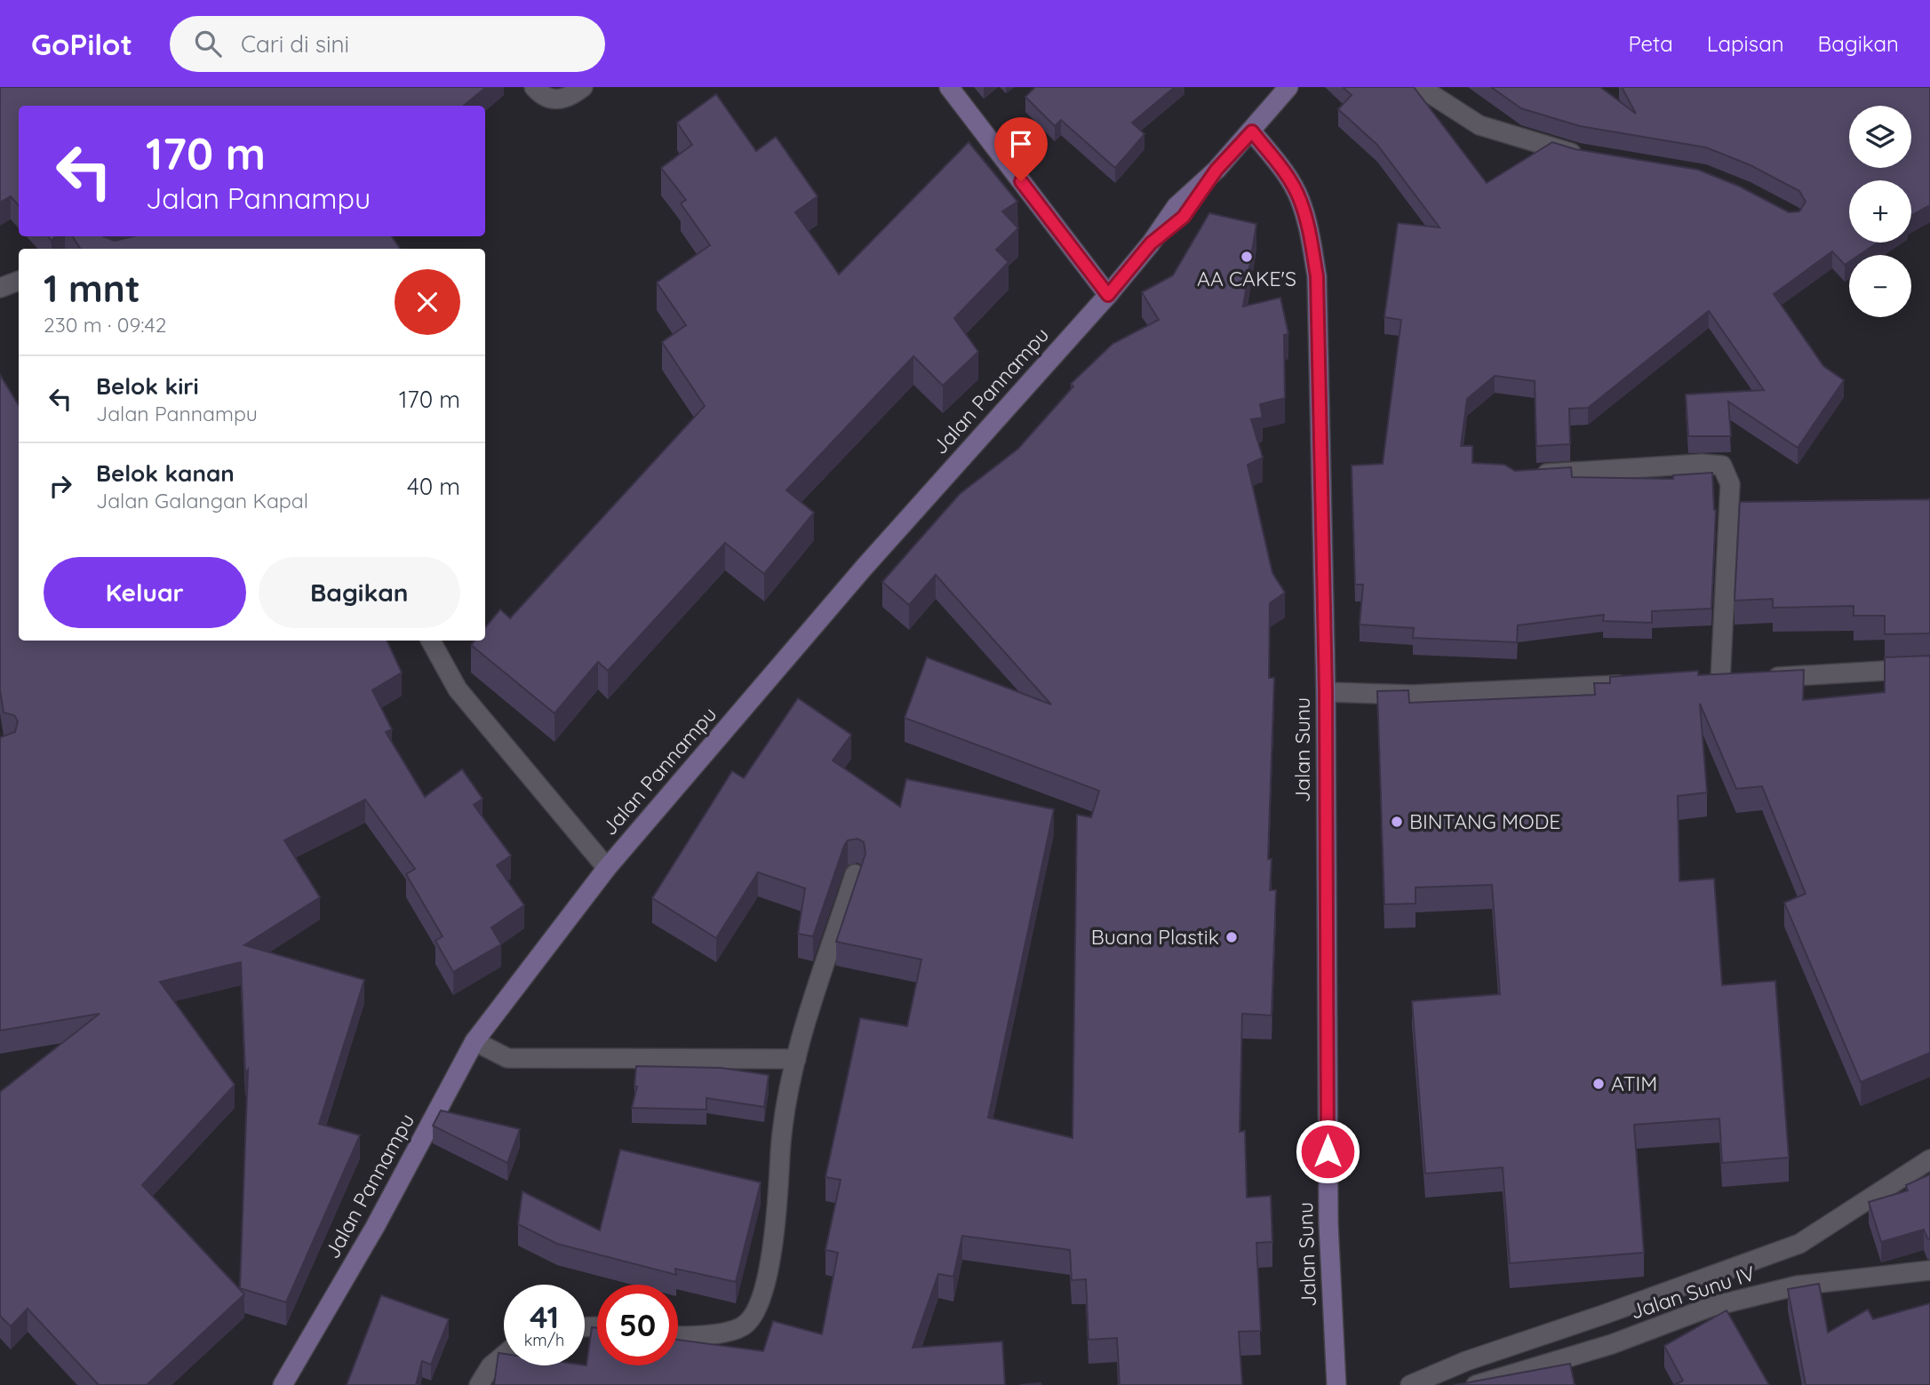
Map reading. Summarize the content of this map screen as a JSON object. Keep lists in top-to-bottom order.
{
  "streets": {
    "main road": ["Jalan Pannampu", "Jalan Sunu"],
    "street": ["Jalan Sunu IV"]
  },
  "crossings": [
    ["Jalan Pannampu", "Jalan Sunu"]
  ],
  "places": [
    "AA CAKE'S",
    "BINTANG MODE",
    "Buana Plastik",
    "ATIM"
  ],
  "page": {
    "header": "GoPilot",
    "search": "Cari di sini",
    "nav": ["Peta", "Lapisan", "Bagikan"],
    "map_buttons": ["+", "−"],
    "turn": ["170 m", "Jalan Pannampu"],
    "heading": ["1 mnt", "230 m · 09:42"],
    "list": [
      {
        "name": "Belok kiri",
        "note": "Jalan Pannampu",
        "value": "170 m"
      },
      {
        "name": "Belok kanan",
        "note": "Jalan Galangan Kapal",
        "value": "40 m"
      }
    ],
    "buttons": ["Keluar", "Bagikan"],
    "speed": "41 km/h",
    "limit": "50"
  }
}
